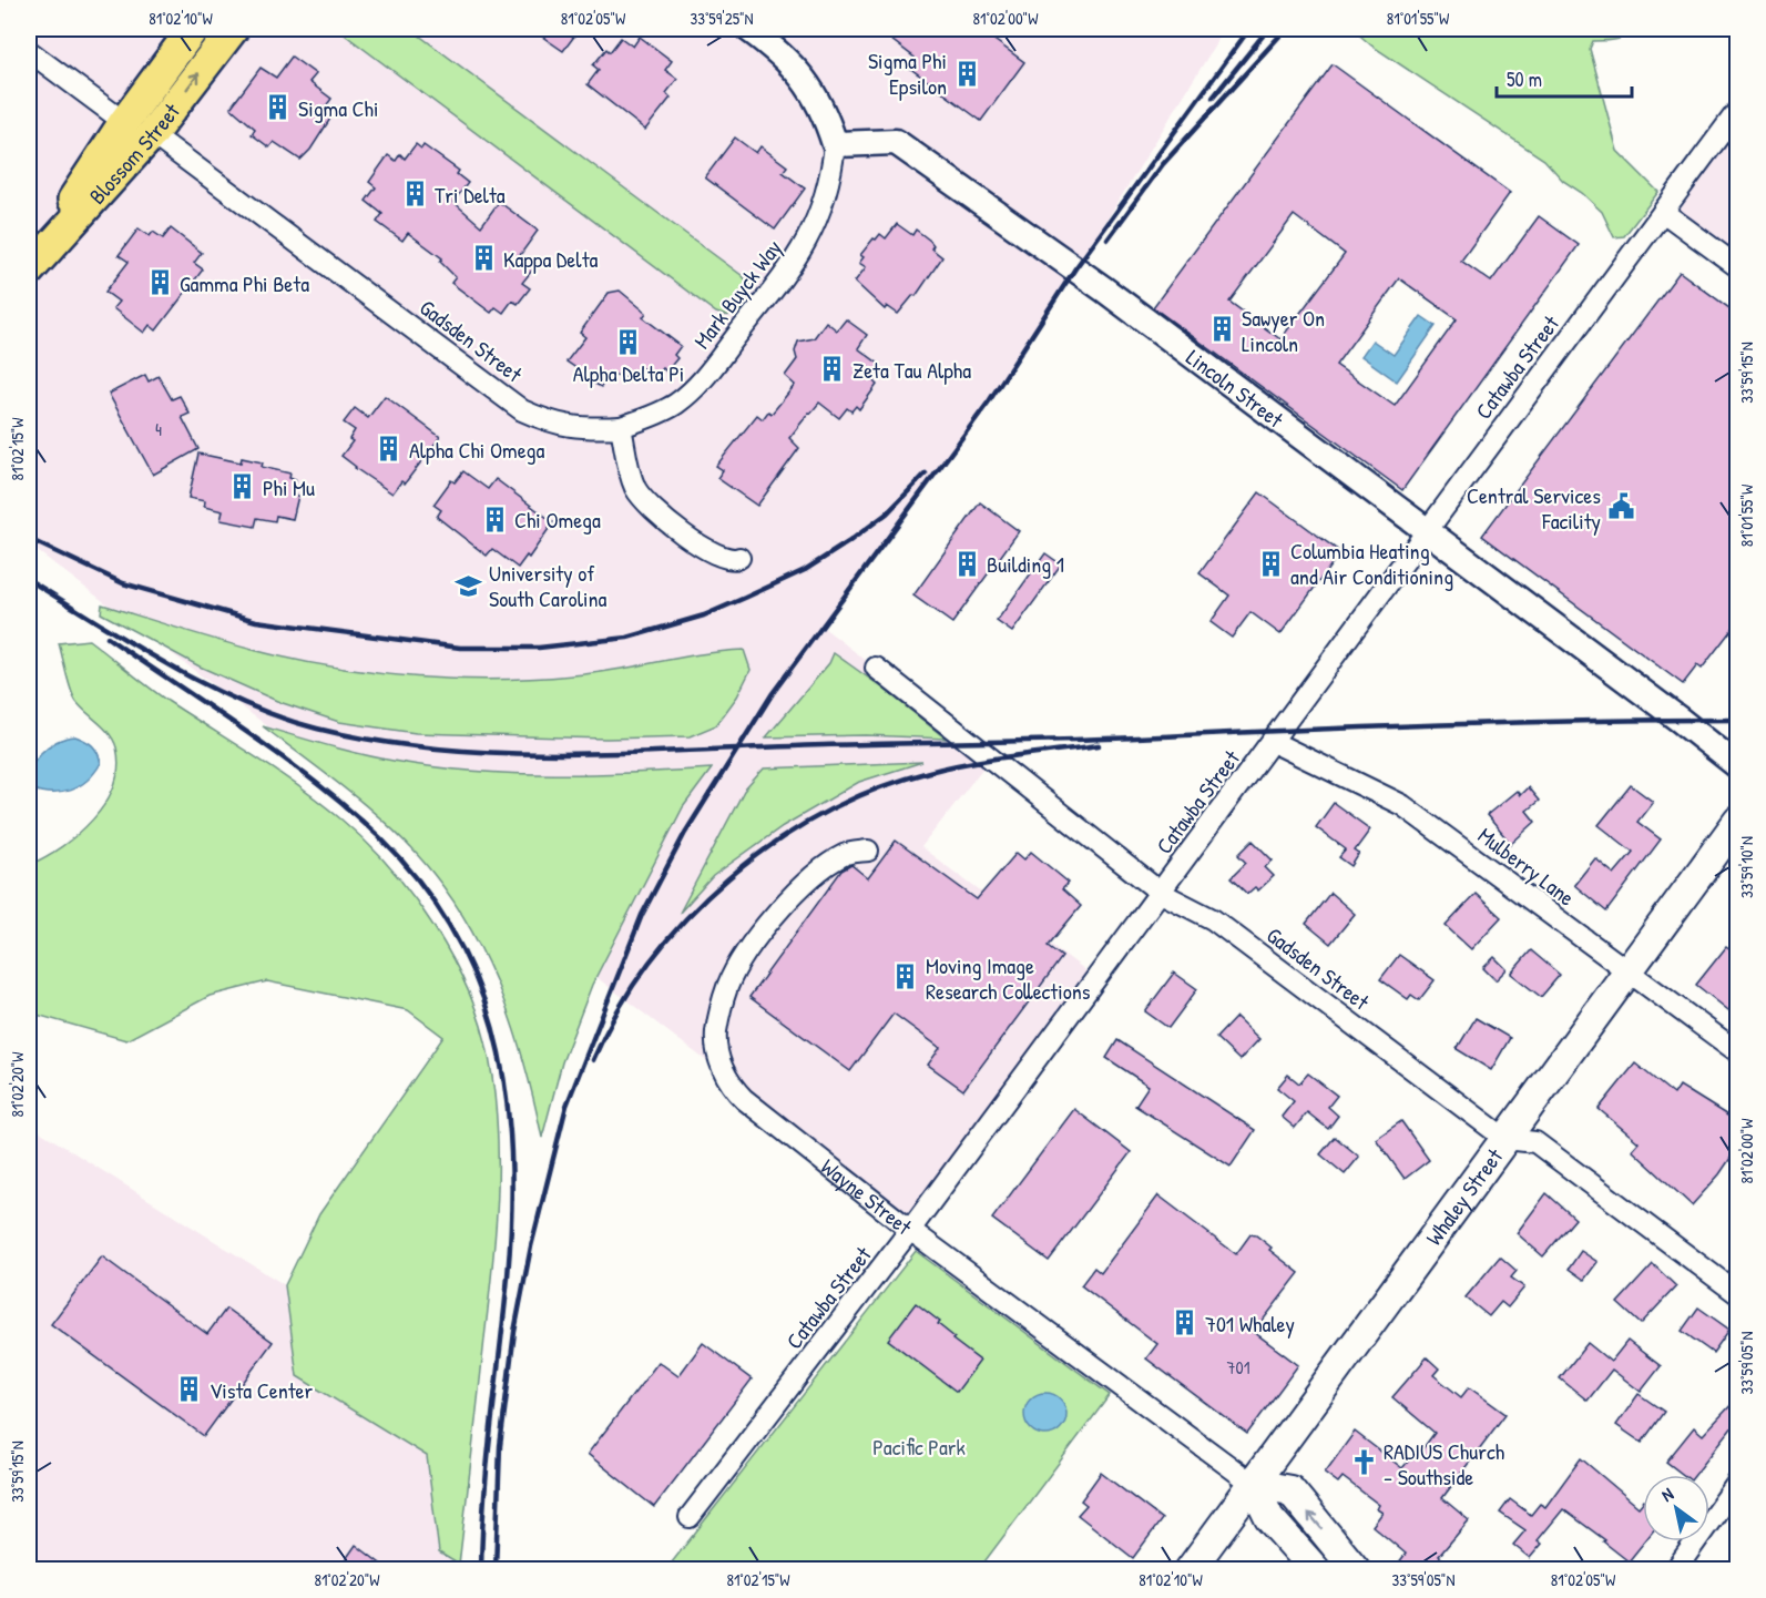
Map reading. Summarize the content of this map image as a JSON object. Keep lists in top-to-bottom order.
{
  "streets": {
    "main road": ["Blossom Street", "Whaley Street", "Wayne Street"],
    "street": [
      "Mark Buyck Way",
      "Gadsden Street",
      "Catawba Street",
      "Lincoln Street",
      "Mulberry Lane"
    ]
  },
  "crossings": [
    ["Blossom Street", "Gadsden Street"],
    ["Mark Buyck Way", "Gadsden Street"],
    ["Mark Buyck Way", "Lincoln Street"],
    ["Gadsden Street", "Catawba Street"],
    ["Gadsden Street", "Whaley Street"],
    ["Catawba Street", "Lincoln Street"],
    ["Catawba Street", "Mulberry Lane"],
    ["Catawba Street", "Wayne Street"],
    ["Mulberry Lane", "Whaley Street"],
    ["Whaley Street", "Wayne Street"]
  ],
  "parks": ["Pacific Park"],
  "places": {
    "building": [
      "Sigma Phi Epsilon",
      "Sigma Chi",
      "Tri Delta",
      "Kappa Delta",
      "Gamma Phi Beta",
      "Sawyer On Lincoln",
      "Alpha Delta Pi",
      "Zeta Tau Alpha",
      "Alpha Chi Omega",
      "Phi Mu",
      "Chi Omega",
      "Building 1",
      "Columbia Heating and Air Conditioning",
      "Moving Image Research Collections",
      "701 Whaley",
      "Vista Center"
    ],
    "public building": ["Central Services Facility"],
    "school or university": ["University of South Carolina"],
    "church": ["RADIUS Church - Southside"]
  },
  "house_numbers": ["4", "701"],
  "scale_bar": "50 m",
  "north": "top left",
  "coordinates": [
    "81°02'10\"W",
    "81°02'05\"W",
    "33°59'25\"N",
    "81°02'00\"W",
    "81°01'55\"W",
    "33°59'15\"N",
    "81°02'15\"W",
    "33°59'10\"N",
    "81°02'20\"W",
    "33°59'05\"N"
  ]
}
